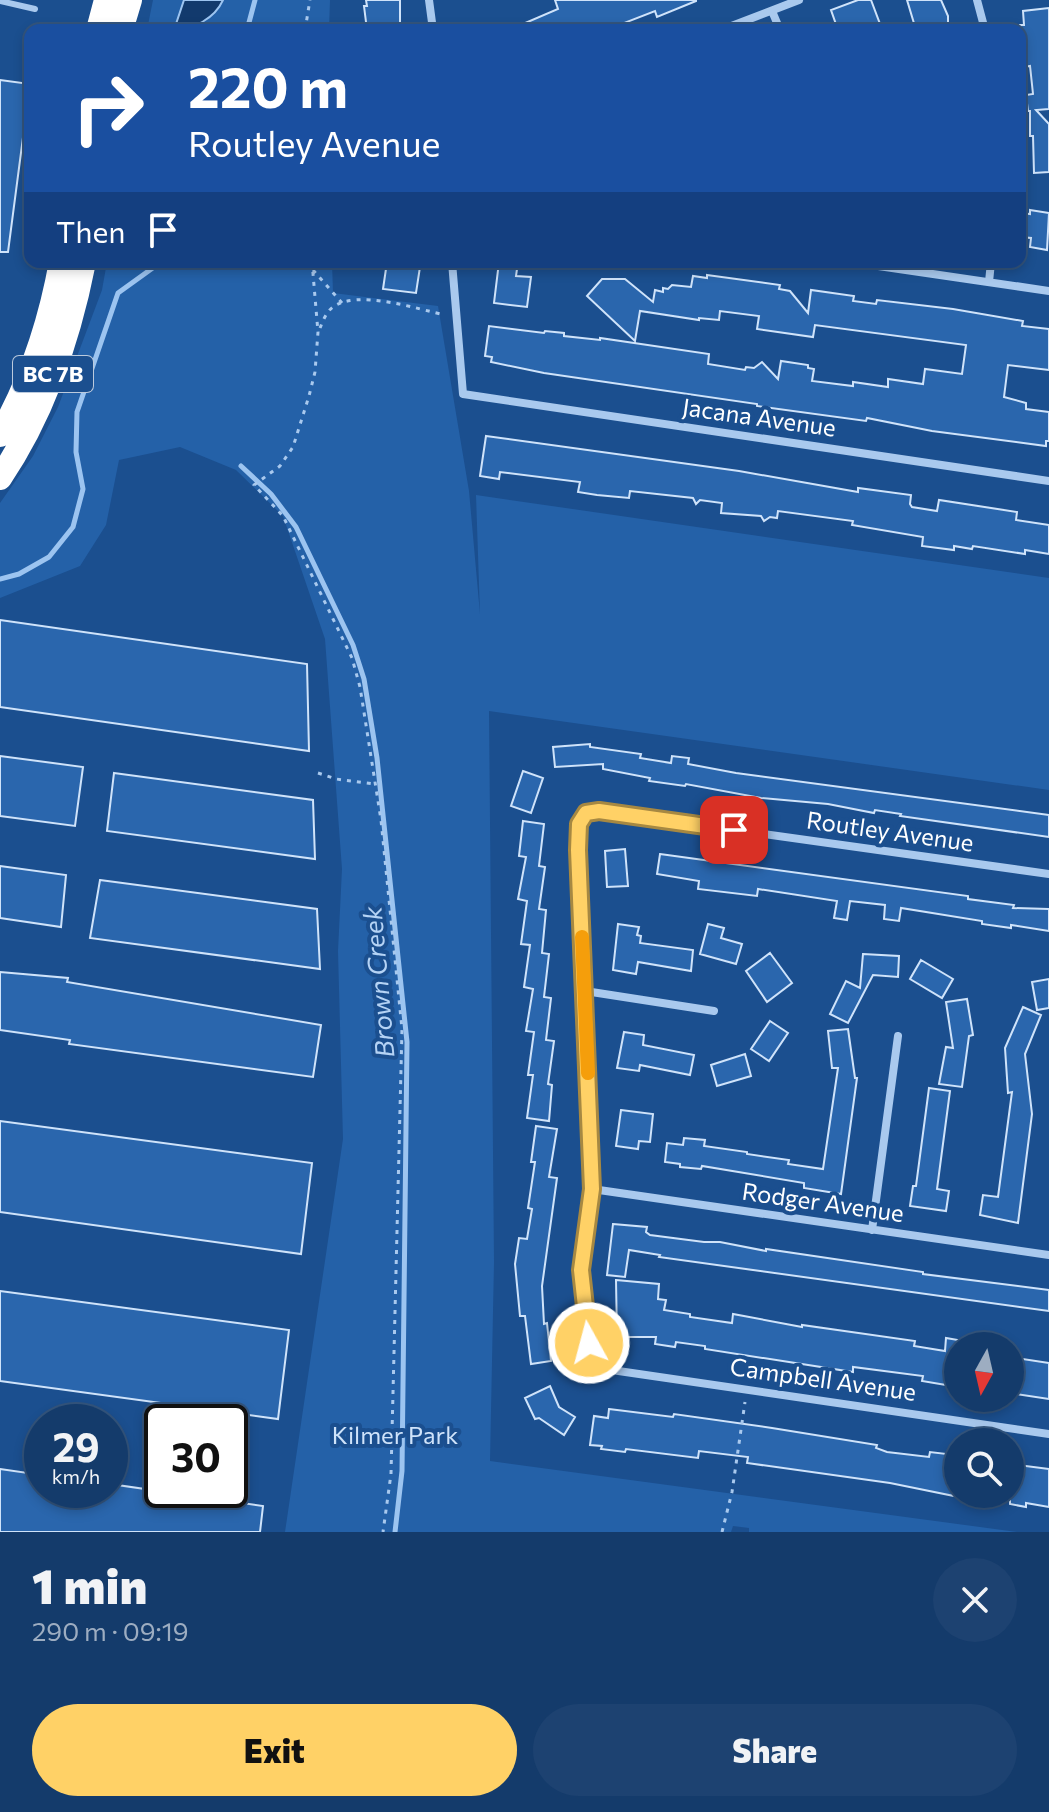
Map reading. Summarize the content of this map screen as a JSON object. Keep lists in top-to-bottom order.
{
  "streets": {
    "highway": ["BC 7B"],
    "street": [
      "Jacana Avenue",
      "Routley Avenue",
      "Rodger Avenue",
      "Campbell Avenue"
    ]
  },
  "crossings": [
    ["Rodger Avenue", "Campbell Avenue"]
  ],
  "water": ["Brown Creek"],
  "parks": ["Kilmer Park"],
  "north": "bottom",
  "page": {
    "turn": ["220 m", "Routley Avenue"],
    "then": "Then",
    "speed": "29 km/h",
    "limit": "30",
    "heading": ["1 min", "290 m · 09:19"],
    "buttons": ["Exit", "Share"]
  }
}
